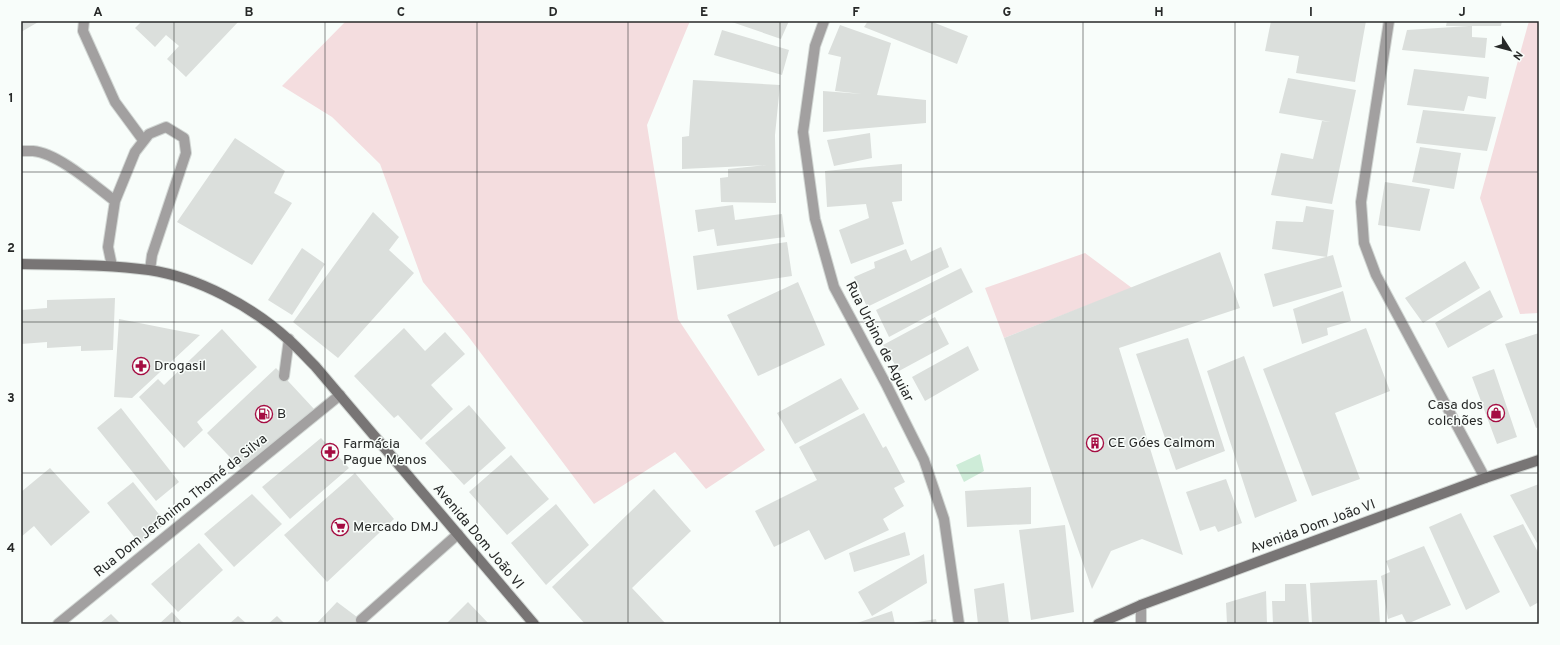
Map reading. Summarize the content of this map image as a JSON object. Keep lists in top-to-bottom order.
{
  "streets": {
    "main road": ["Avenida Dom João VI"],
    "street": ["Rua Urbino de Aguiar", "Rua Dom Jerônimo Thomé da Silva"]
  },
  "crossings": [
    ["Rua Dom Jerônimo Thomé da Silva", "Avenida Dom João VI"]
  ],
  "places": {
    "pharmacy": ["Drogasil", "Farmácia Pague Menos"],
    "shop": ["Casa dos colchões"],
    "fuel station": ["B"],
    "building": ["CE Góes Calmom"],
    "supermarket": ["Mercado DMJ"]
  },
  "north": "bottom right",
  "grid": {
    "columns": [
      "A",
      "B",
      "C",
      "D",
      "E",
      "F",
      "G",
      "H",
      "I",
      "J"
    ],
    "rows": [
      "1",
      "2",
      "3",
      "4"
    ]
  }
}
